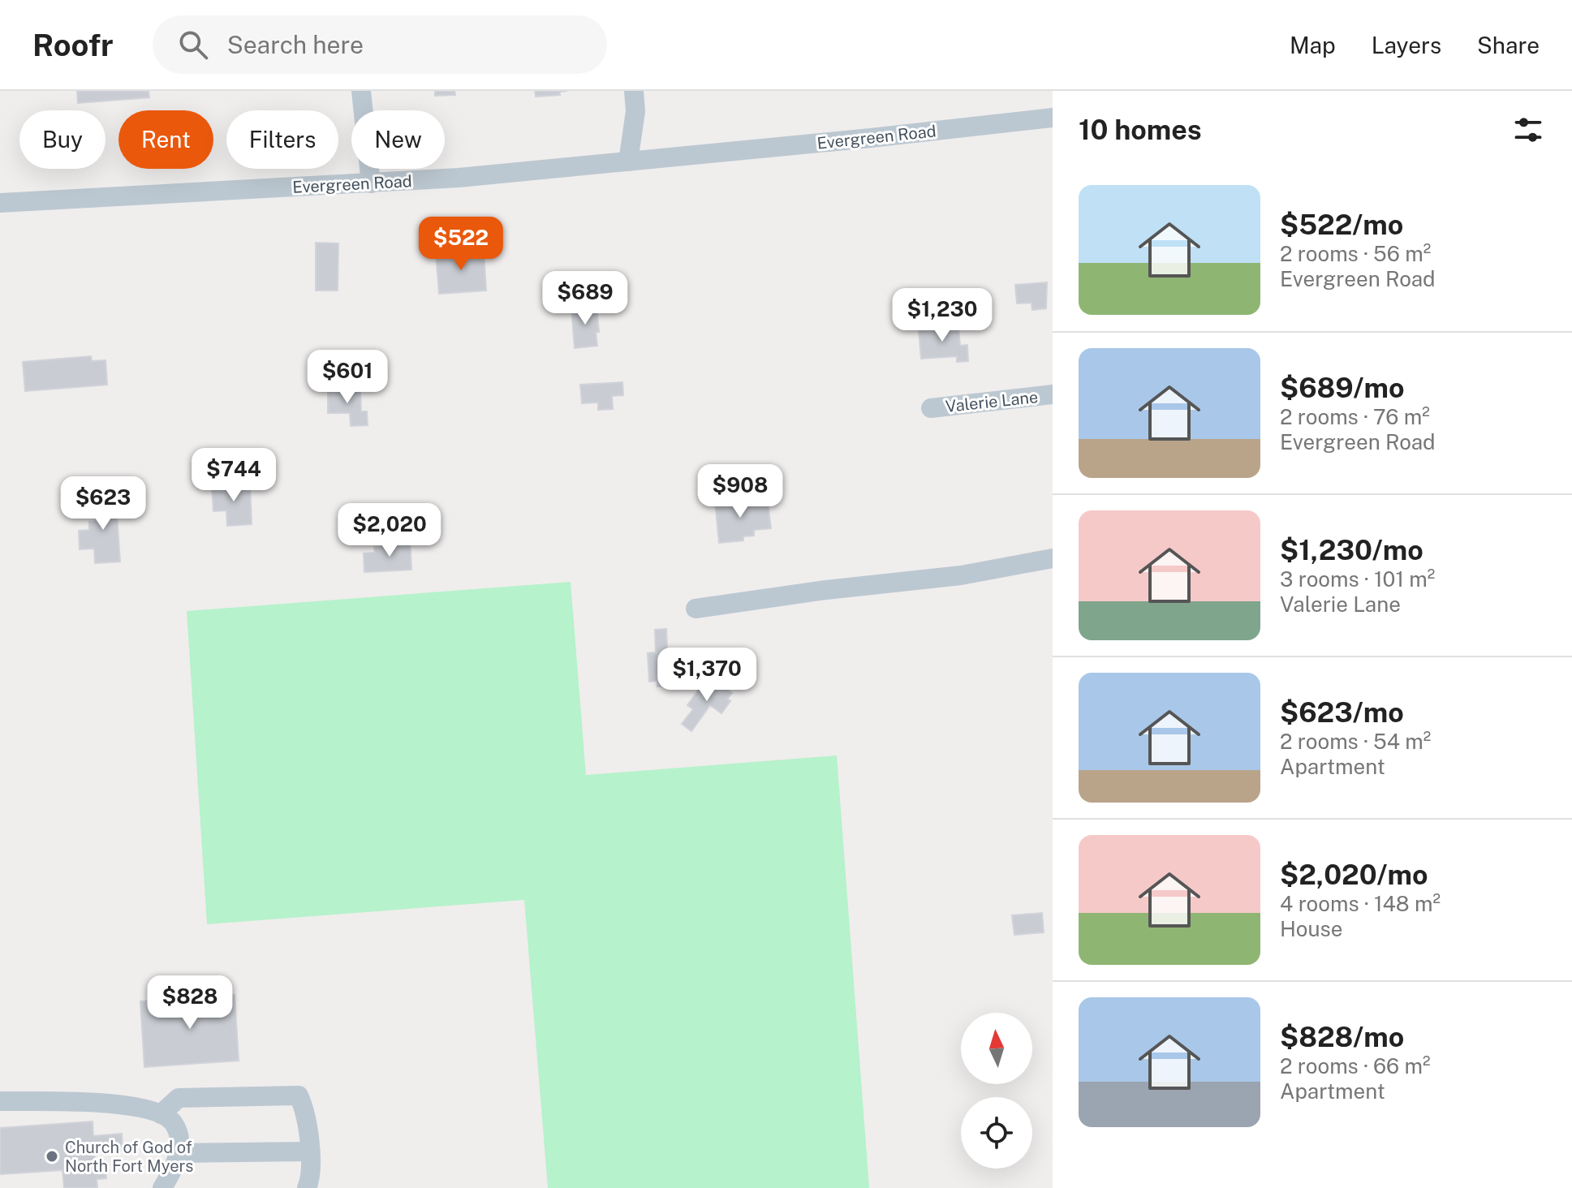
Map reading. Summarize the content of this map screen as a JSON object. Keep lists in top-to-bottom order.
{
  "streets": {
    "street": ["Evergreen Road", "Valerie Lane"]
  },
  "places": ["Church of God of North Fort Myers"],
  "north": "top",
  "page": {
    "header": "Roofr",
    "search": "Search here",
    "nav": ["Map", "Layers", "Share"],
    "heading": "10 homes",
    "chip": [
      "Buy",
      "Rent",
      "Filters",
      "New"
    ],
    "list": [
      {
        "name": "$522/mo",
        "note": "2 rooms · 56 m² · Evergreen Road"
      },
      {
        "name": "$689/mo",
        "note": "2 rooms · 76 m² · Evergreen Road"
      },
      {
        "name": "$1,230/mo",
        "note": "3 rooms · 101 m² · Valerie Lane"
      },
      {
        "name": "$623/mo",
        "note": "2 rooms · 54 m² · Apartment"
      },
      {
        "name": "$2,020/mo",
        "note": "4 rooms · 148 m² · House"
      },
      {
        "name": "$828/mo",
        "note": "2 rooms · 66 m² · Apartment"
      }
    ],
    "price": [
      "$522",
      "$689",
      "$1,230",
      "$601",
      "$744",
      "$908",
      "$623",
      "$2,020",
      "$1,370",
      "$828"
    ]
  }
}
